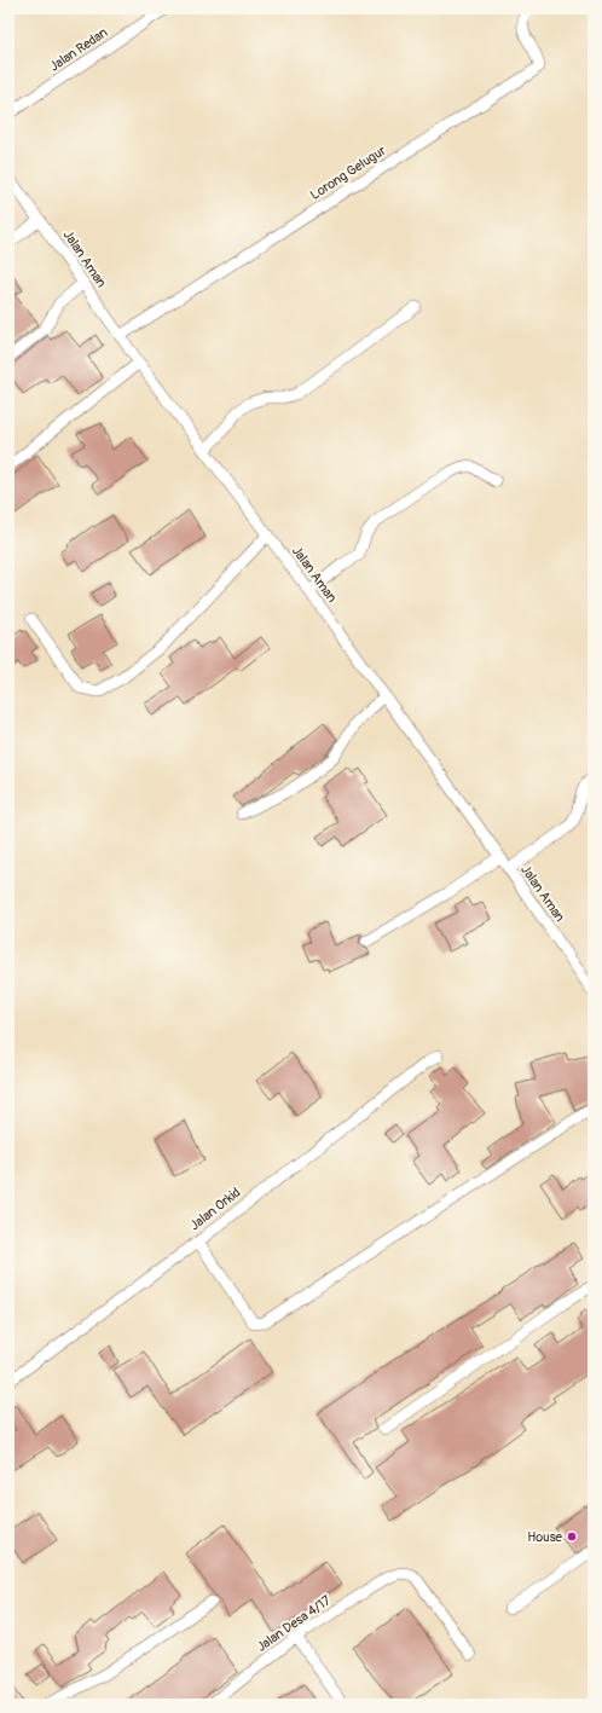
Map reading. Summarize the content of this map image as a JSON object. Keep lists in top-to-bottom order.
{
  "streets": {
    "street": [
      "Jalan Redan",
      "Lorong Gelugur",
      "Jalan Aman",
      "Jalan Orkid",
      "Jalan Desa 4/17"
    ]
  },
  "crossings": [
    ["Lorong Gelugur", "Jalan Aman"]
  ],
  "places": ["House"]
}
